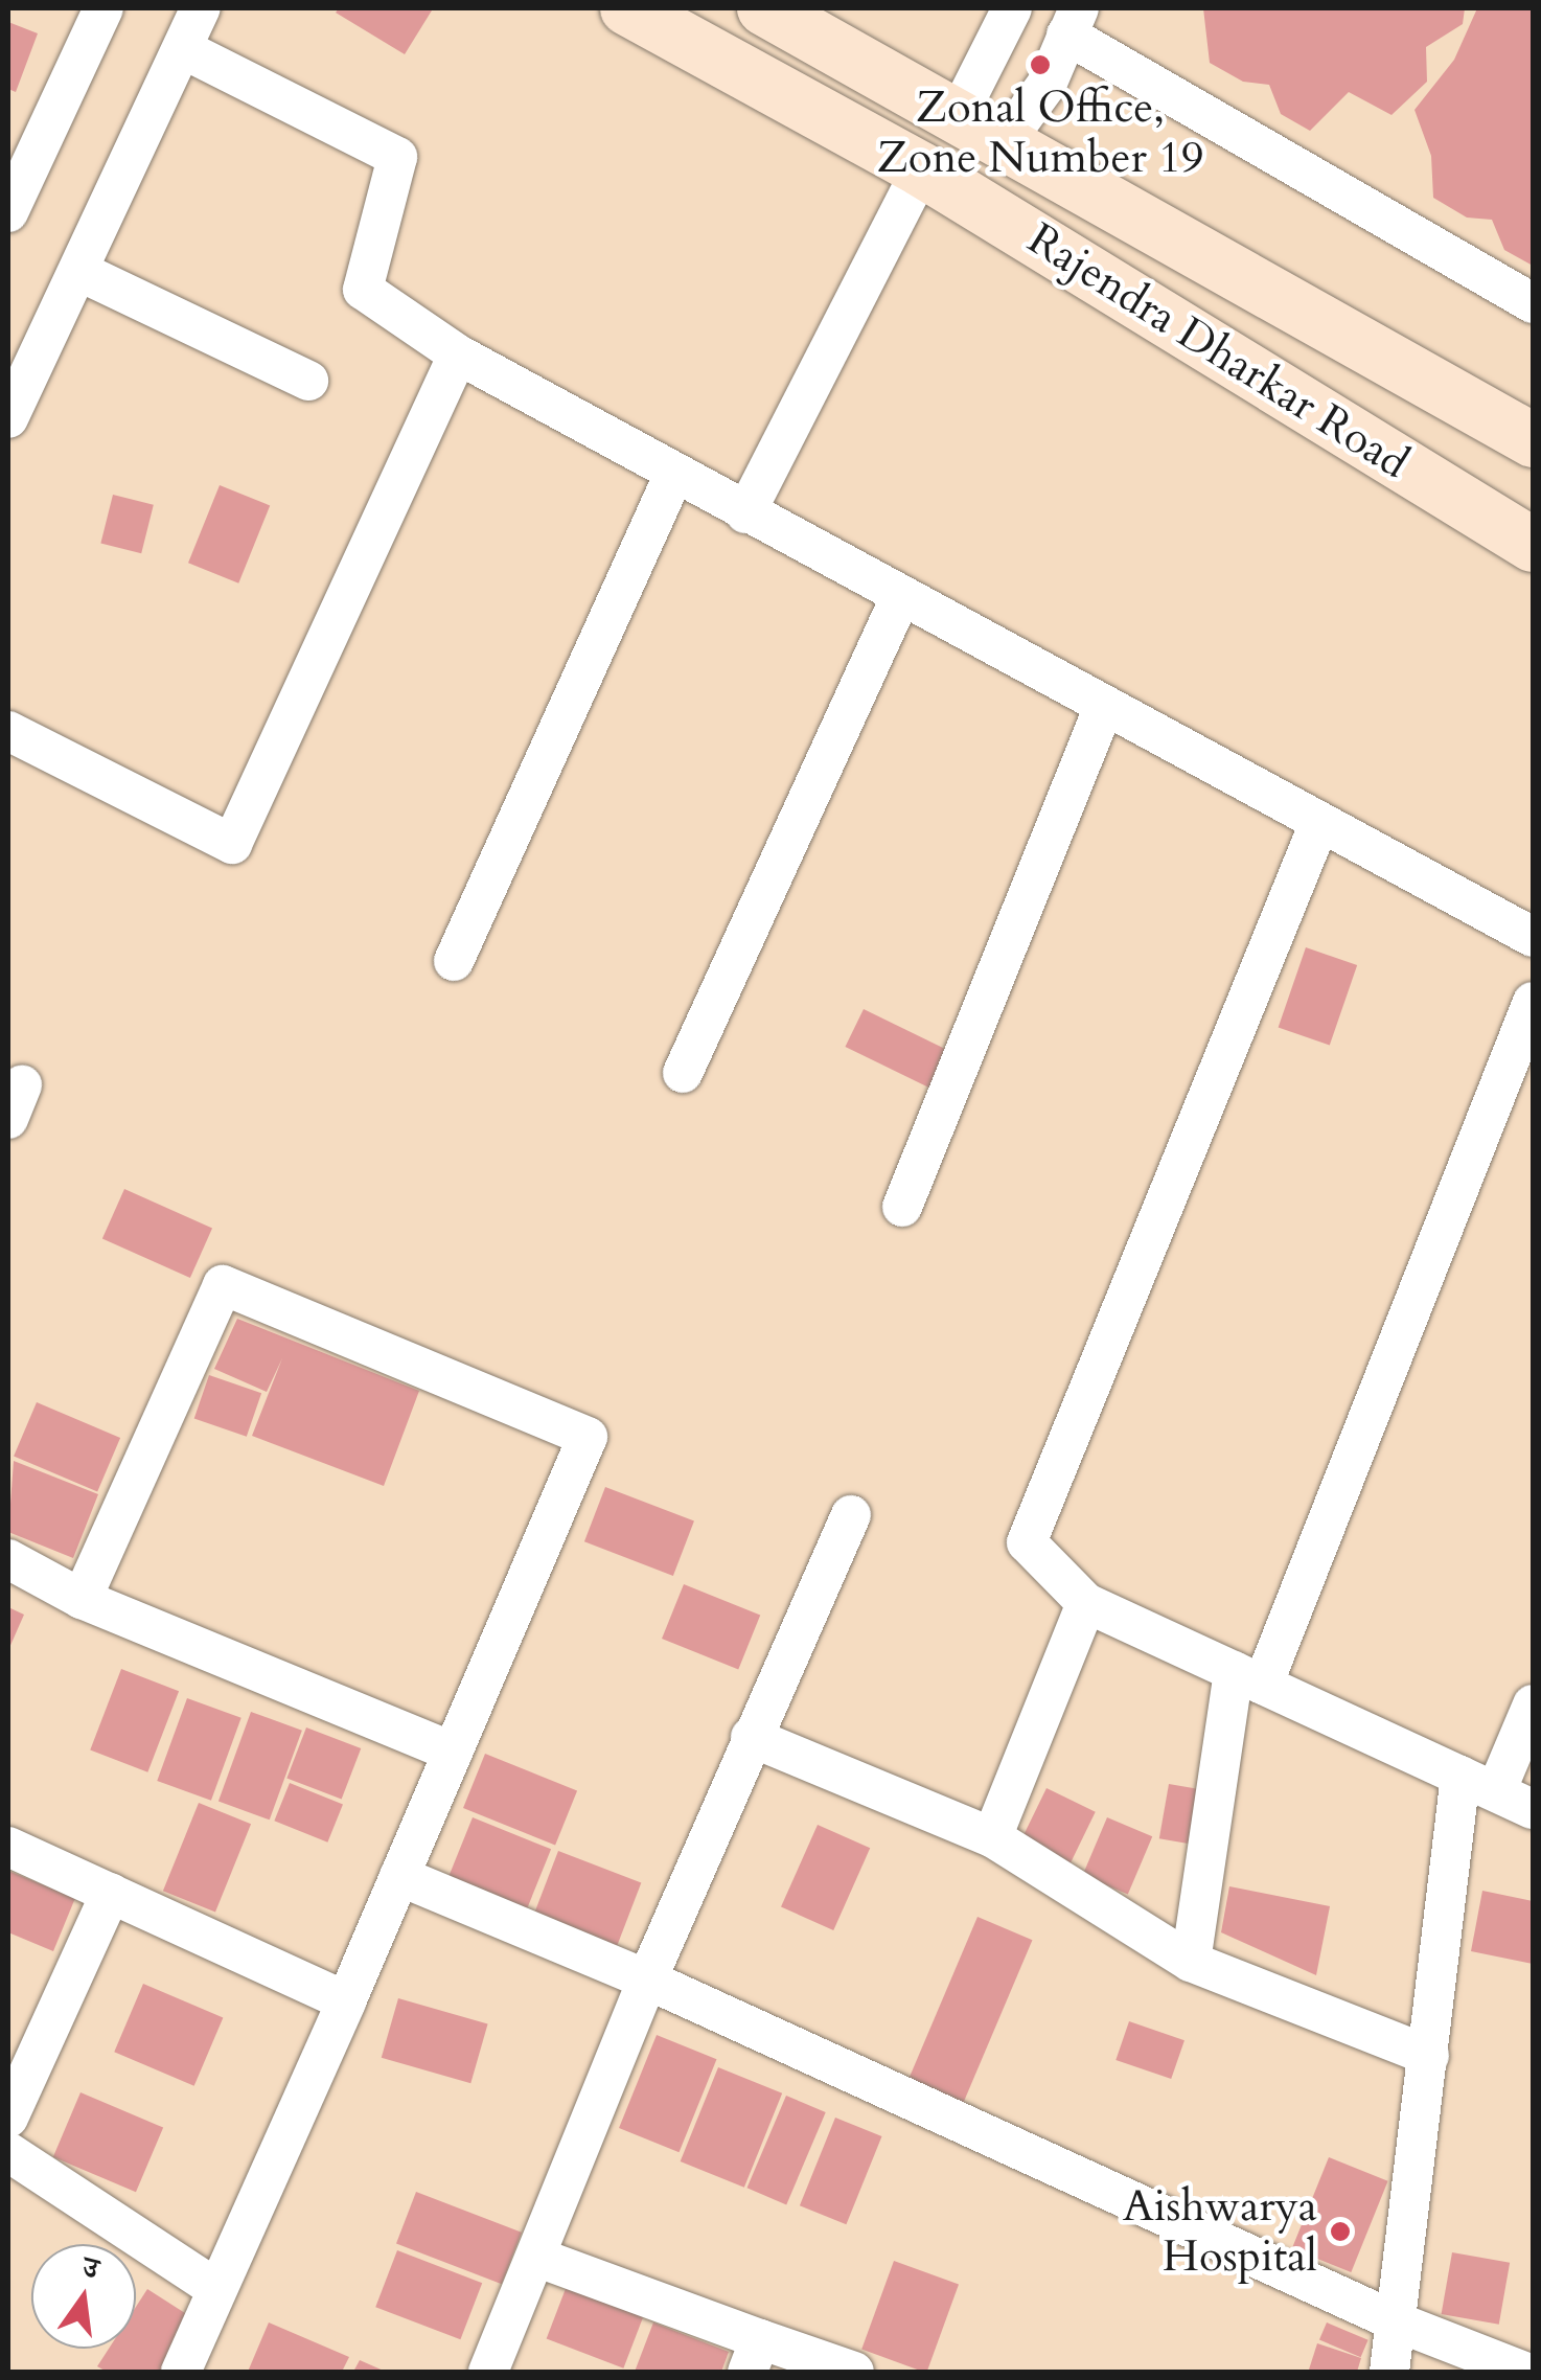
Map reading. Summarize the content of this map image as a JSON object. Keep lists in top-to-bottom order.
{
  "streets": {
    "main road": ["Rajendra Dharkar Road"]
  },
  "places": ["Zonal Office, Zone Number 19", "Aishwarya Hospital"],
  "north": "top"
}
